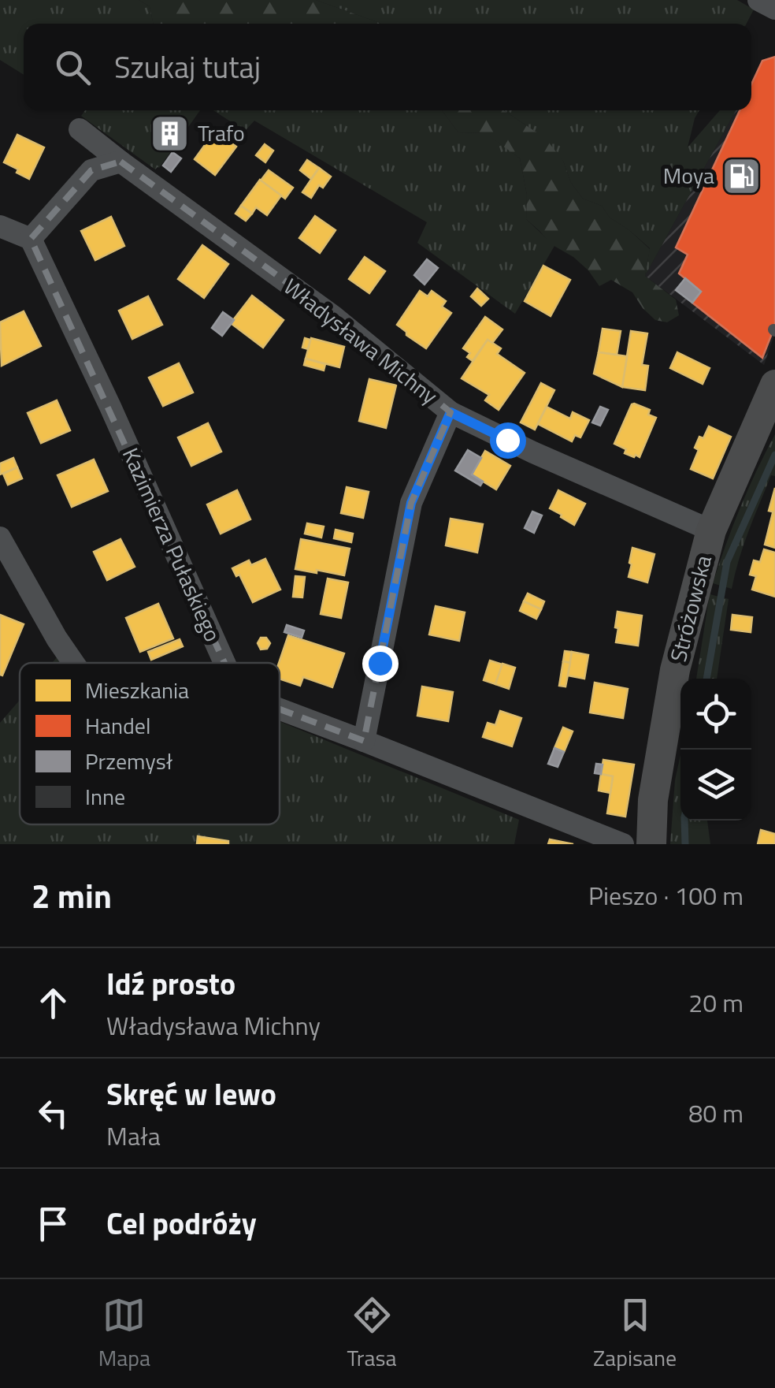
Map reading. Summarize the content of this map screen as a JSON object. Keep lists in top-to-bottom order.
{
  "streets": {
    "main road": ["Stróżowska"],
    "street": ["Władysława Michny", "Kazimierza Pułaskiego"]
  },
  "crossings": [
    ["Władysława Michny", "Stróżowska"]
  ],
  "places": {
    "building": ["Trafo"],
    "fuel station": ["Moya"]
  },
  "legend": [
    "Mieszkania",
    "Handel",
    "Przemysł",
    "Inne"
  ],
  "page": {
    "search": "Szukaj tutaj",
    "heading": ["2 min", "Pieszo · 100 m"],
    "list": [
      ["Idź prosto", "Władysława Michny", "20 m"],
      ["Skręć w lewo", "Mała", "80 m"],
      "Cel podróży"
    ],
    "nav": ["Mapa", "Trasa", "Zapisane"]
  }
}
